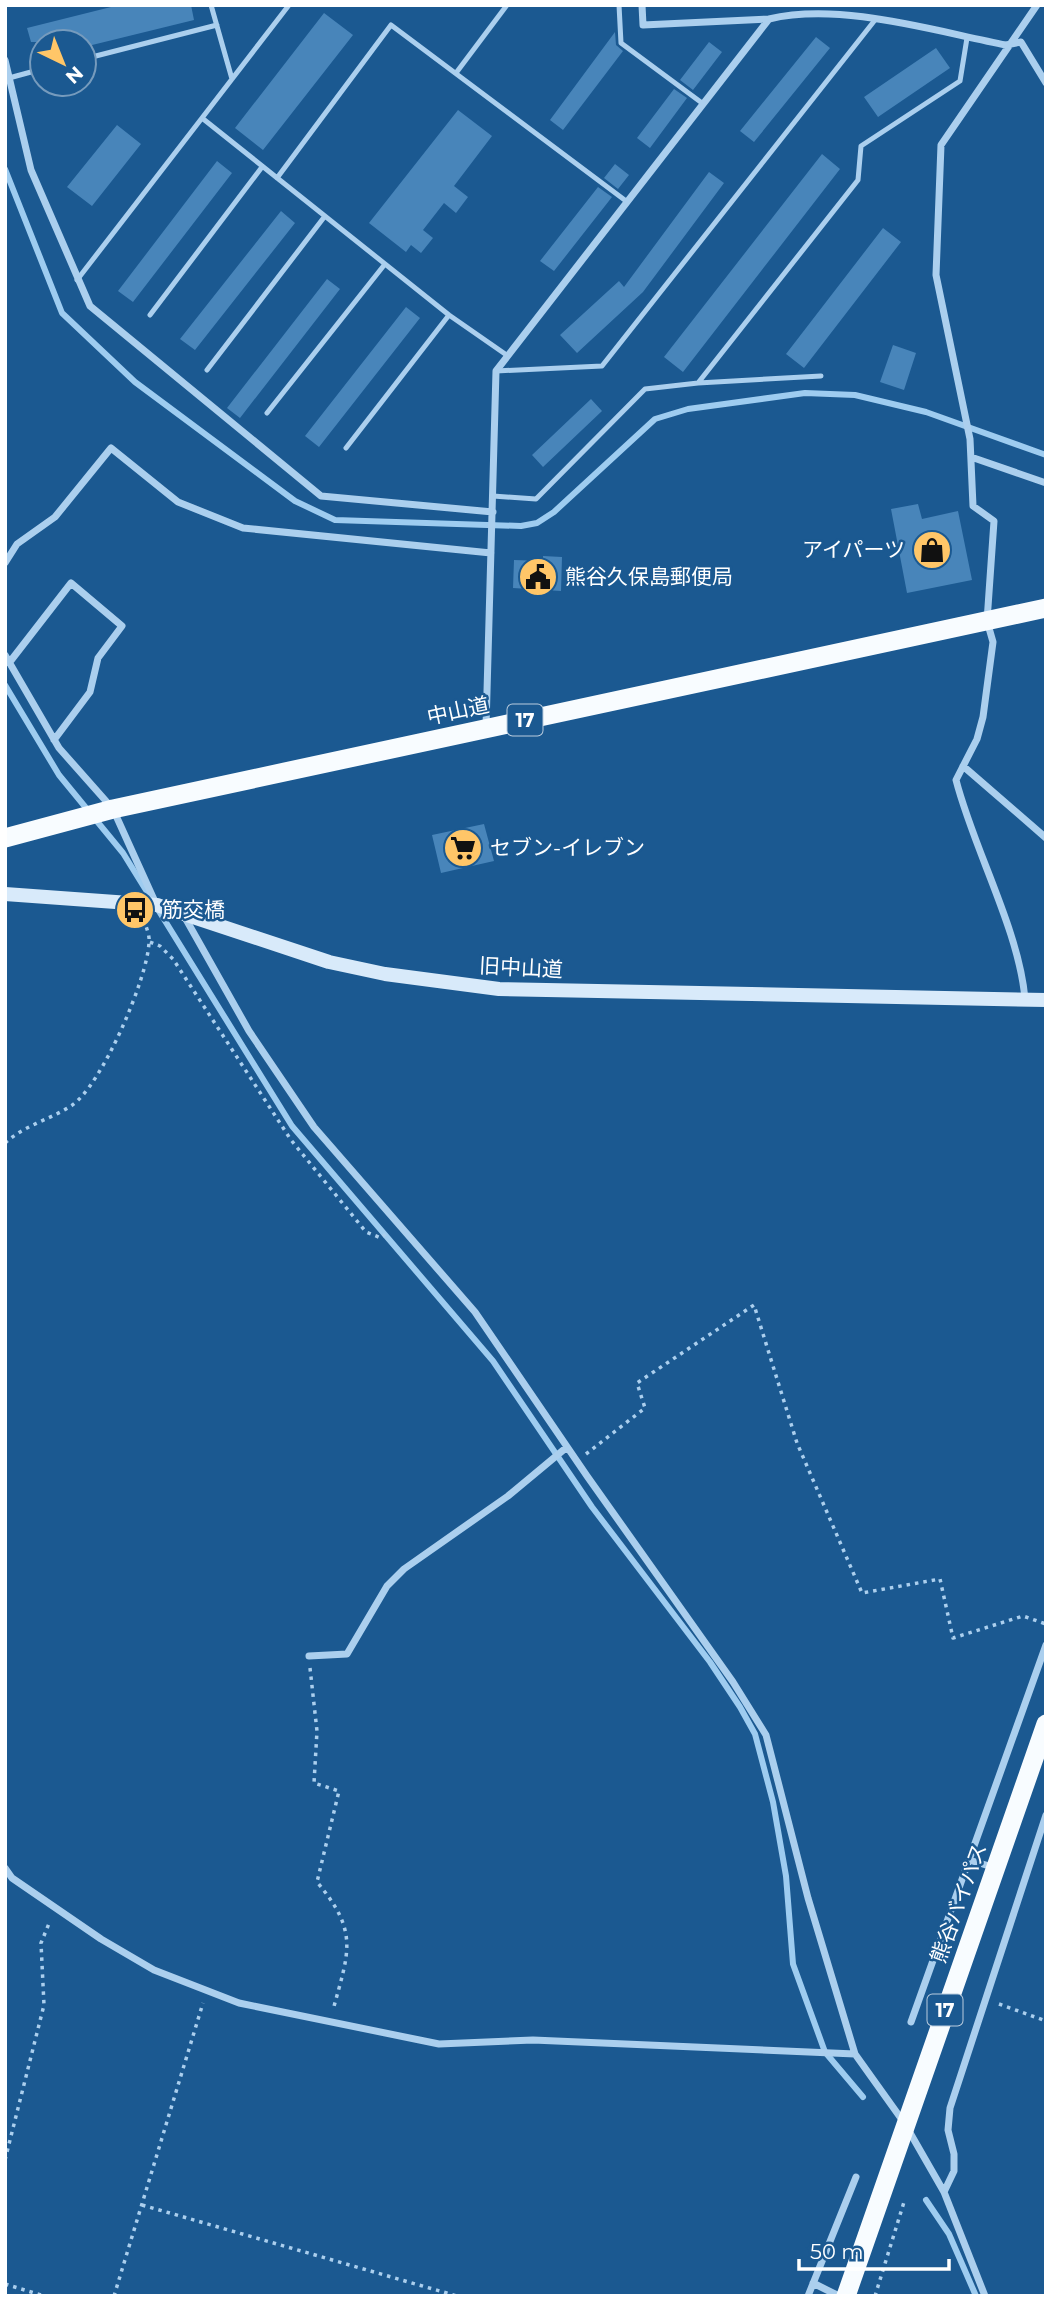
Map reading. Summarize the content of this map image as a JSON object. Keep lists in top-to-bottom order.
{
  "streets": {
    "highway": ["中山道", "17", "熊谷バイパス"],
    "main road": ["旧中山道"]
  },
  "places": {
    "shop": ["アイパーツ"],
    "public building": ["熊谷久保島郵便局"],
    "supermarket": ["セブン-イレブン"],
    "bus stop": ["筋交橋"]
  },
  "scale_bar": "50 m",
  "north": "bottom right"
}
